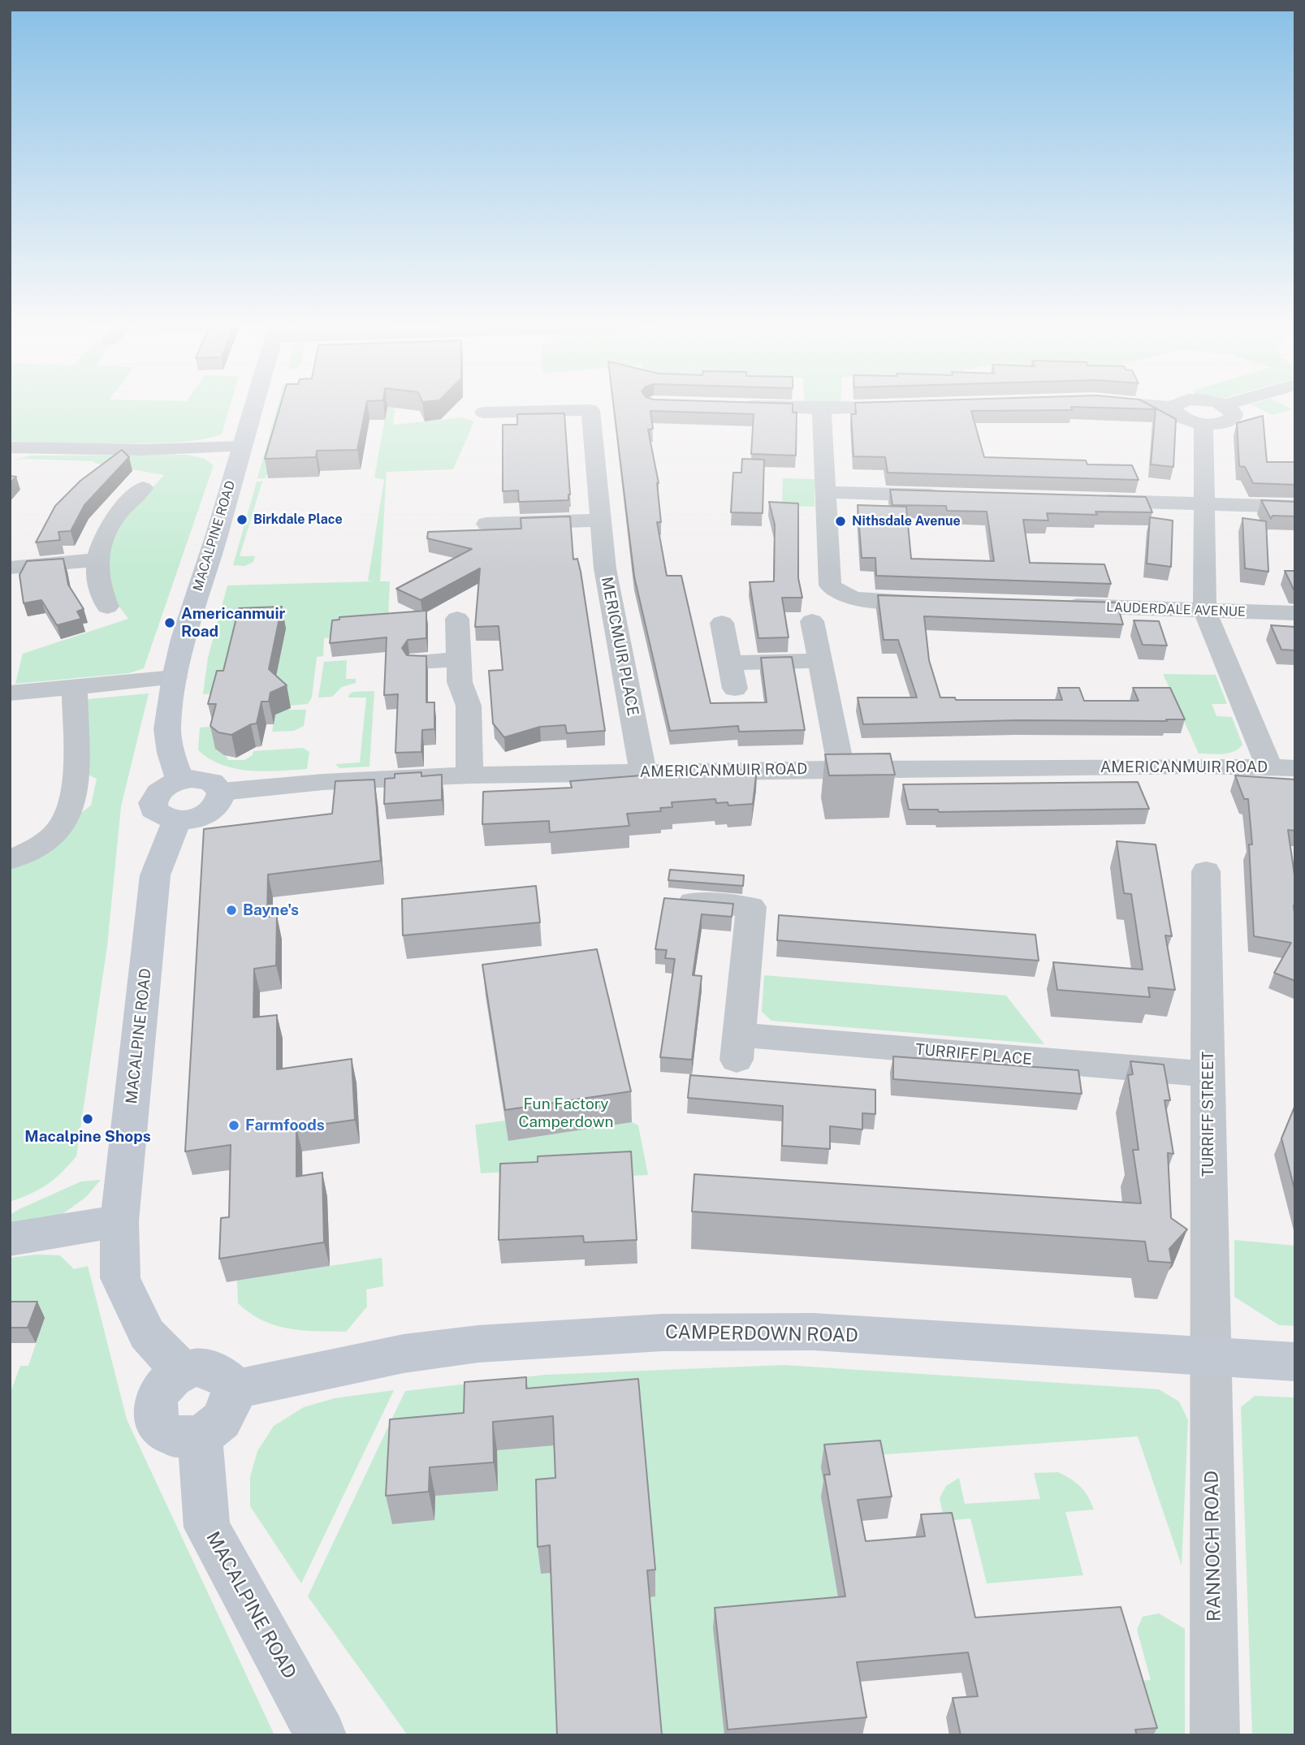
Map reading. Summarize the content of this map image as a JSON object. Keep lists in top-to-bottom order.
{
  "streets": {
    "street": [
      "MACALPINE ROAD",
      "LAUDERDALE AVENUE",
      "MERICMUIR PLACE",
      "AMERICANMUIR ROAD",
      "TURRIFF PLACE",
      "TURRIFF STREET",
      "CAMPERDOWN ROAD",
      "RANNOCH ROAD"
    ]
  },
  "crossings": [
    ["MACALPINE ROAD", "AMERICANMUIR ROAD"],
    ["MACALPINE ROAD", "CAMPERDOWN ROAD"],
    ["MERICMUIR PLACE", "AMERICANMUIR ROAD"],
    ["TURRIFF PLACE", "TURRIFF STREET"],
    ["TURRIFF STREET", "CAMPERDOWN ROAD"],
    ["TURRIFF STREET", "RANNOCH ROAD"],
    ["CAMPERDOWN ROAD", "RANNOCH ROAD"]
  ],
  "parks": ["Fun Factory Camperdown"],
  "places": [
    "Birkdale Place",
    "Nithsdale Avenue",
    "Americanmuir Road",
    "Bayne's",
    "Macalpine Shops",
    "Farmfoods"
  ]
}
